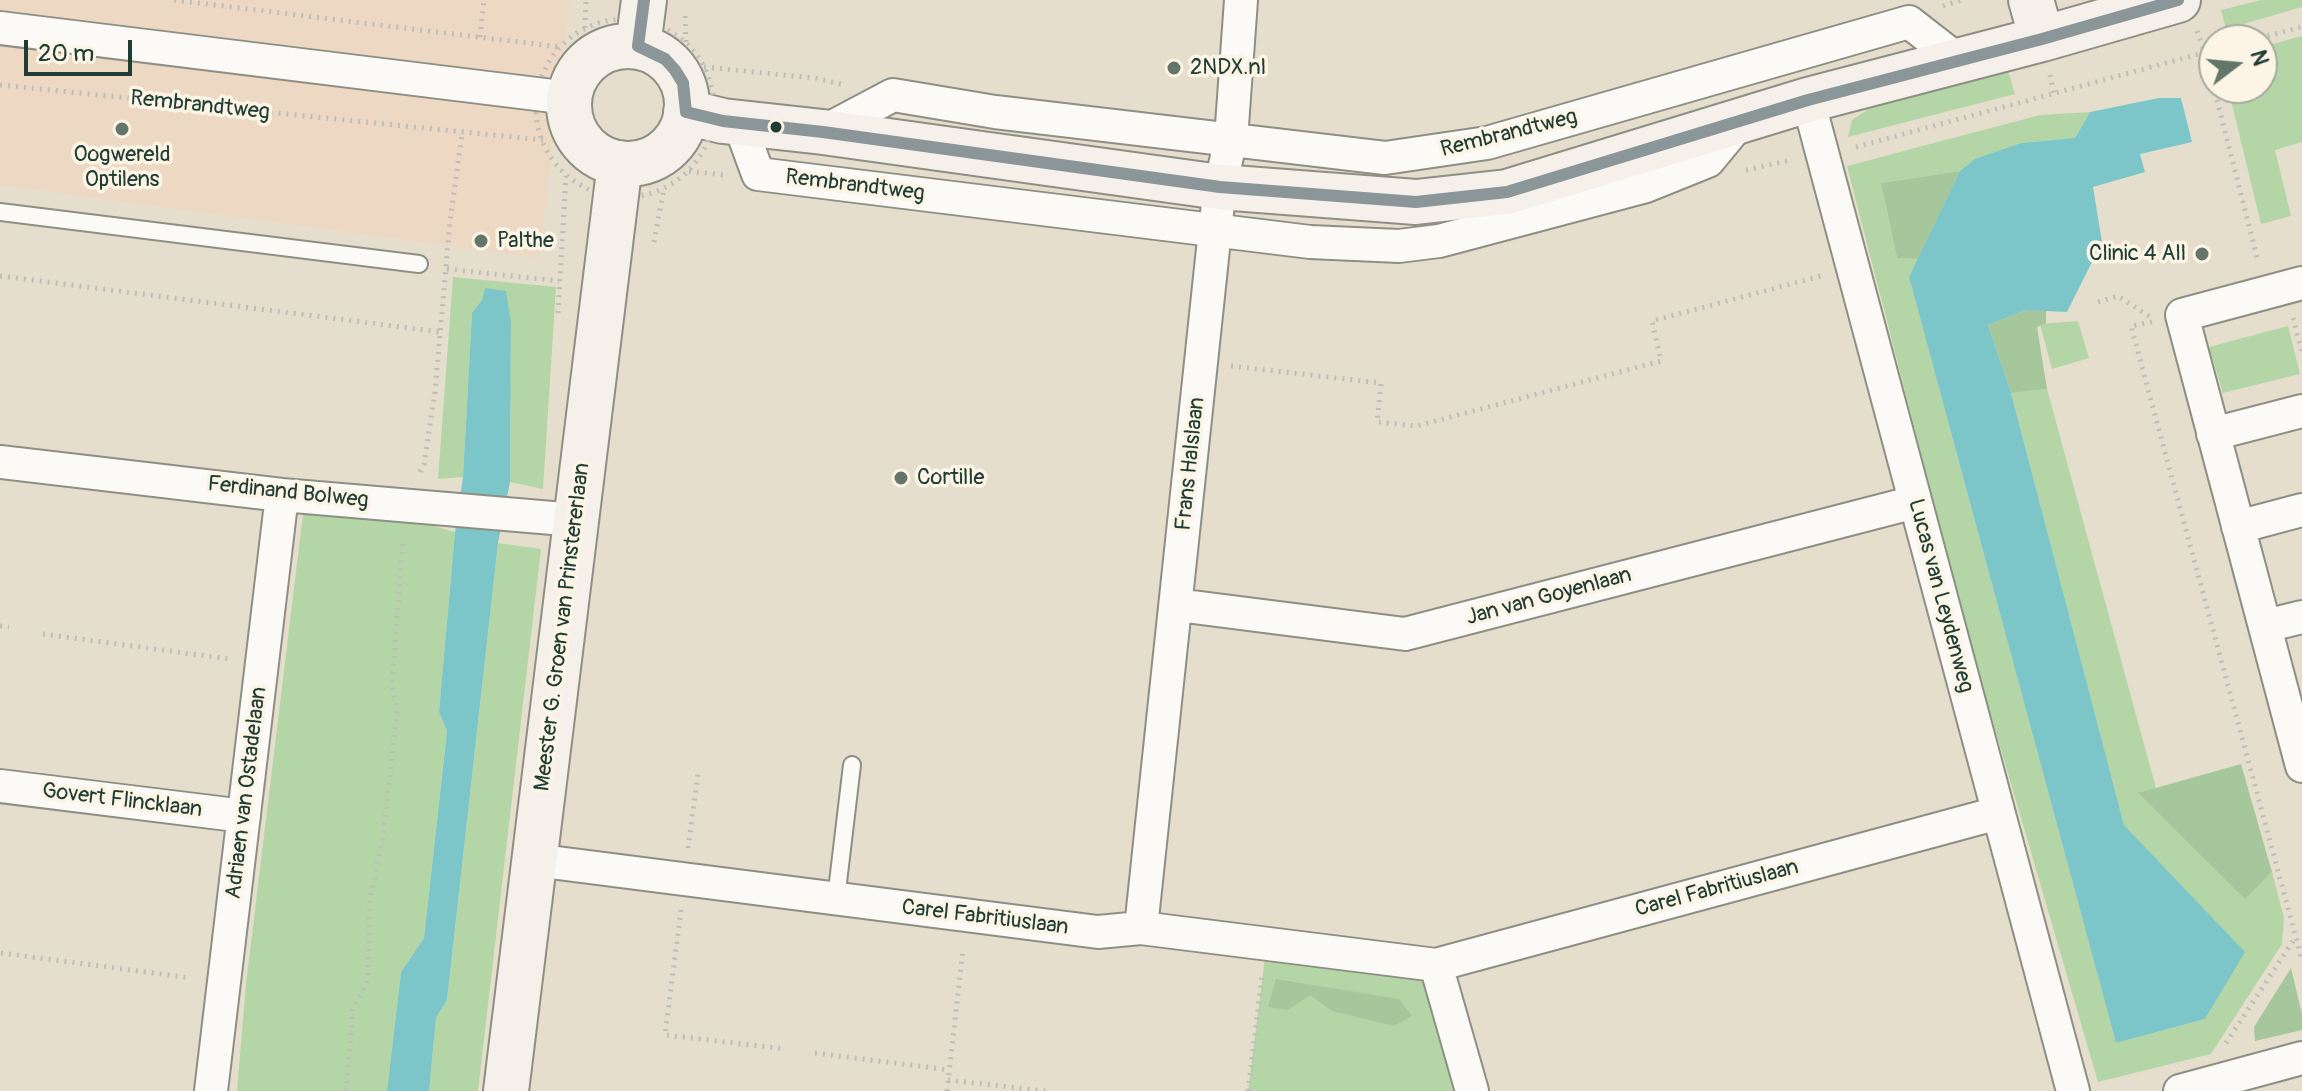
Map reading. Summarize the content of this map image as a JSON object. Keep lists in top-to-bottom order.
{
  "streets": {
    "street": [
      "Rembrandtweg",
      "Frans Halslaan",
      "Ferdinand Bolweg",
      "Lucas van Leydenweg",
      "Jan van Goyenlaan",
      "Meester G. Groen van Prinstererlaan",
      "Adriaen van Ostadelaan",
      "Govert Flincklaan",
      "Carel Fabritiuslaan"
    ]
  },
  "crossings": [
    ["Rembrandtweg", "Frans Halslaan"],
    ["Frans Halslaan", "Jan van Goyenlaan"],
    ["Frans Halslaan", "Carel Fabritiuslaan"],
    ["Ferdinand Bolweg", "Meester G. Groen van Prinstererlaan"],
    ["Ferdinand Bolweg", "Adriaen van Ostadelaan"],
    ["Lucas van Leydenweg", "Jan van Goyenlaan"],
    ["Lucas van Leydenweg", "Carel Fabritiuslaan"],
    ["Meester G. Groen van Prinstererlaan", "Carel Fabritiuslaan"],
    ["Adriaen van Ostadelaan", "Govert Flincklaan"]
  ],
  "places": [
    "2NDX.nl",
    "Oogwereld Optilens",
    "Palthe",
    "Clinic 4 All",
    "Cortille"
  ],
  "scale_bar": "20 m",
  "north": "right"
}
